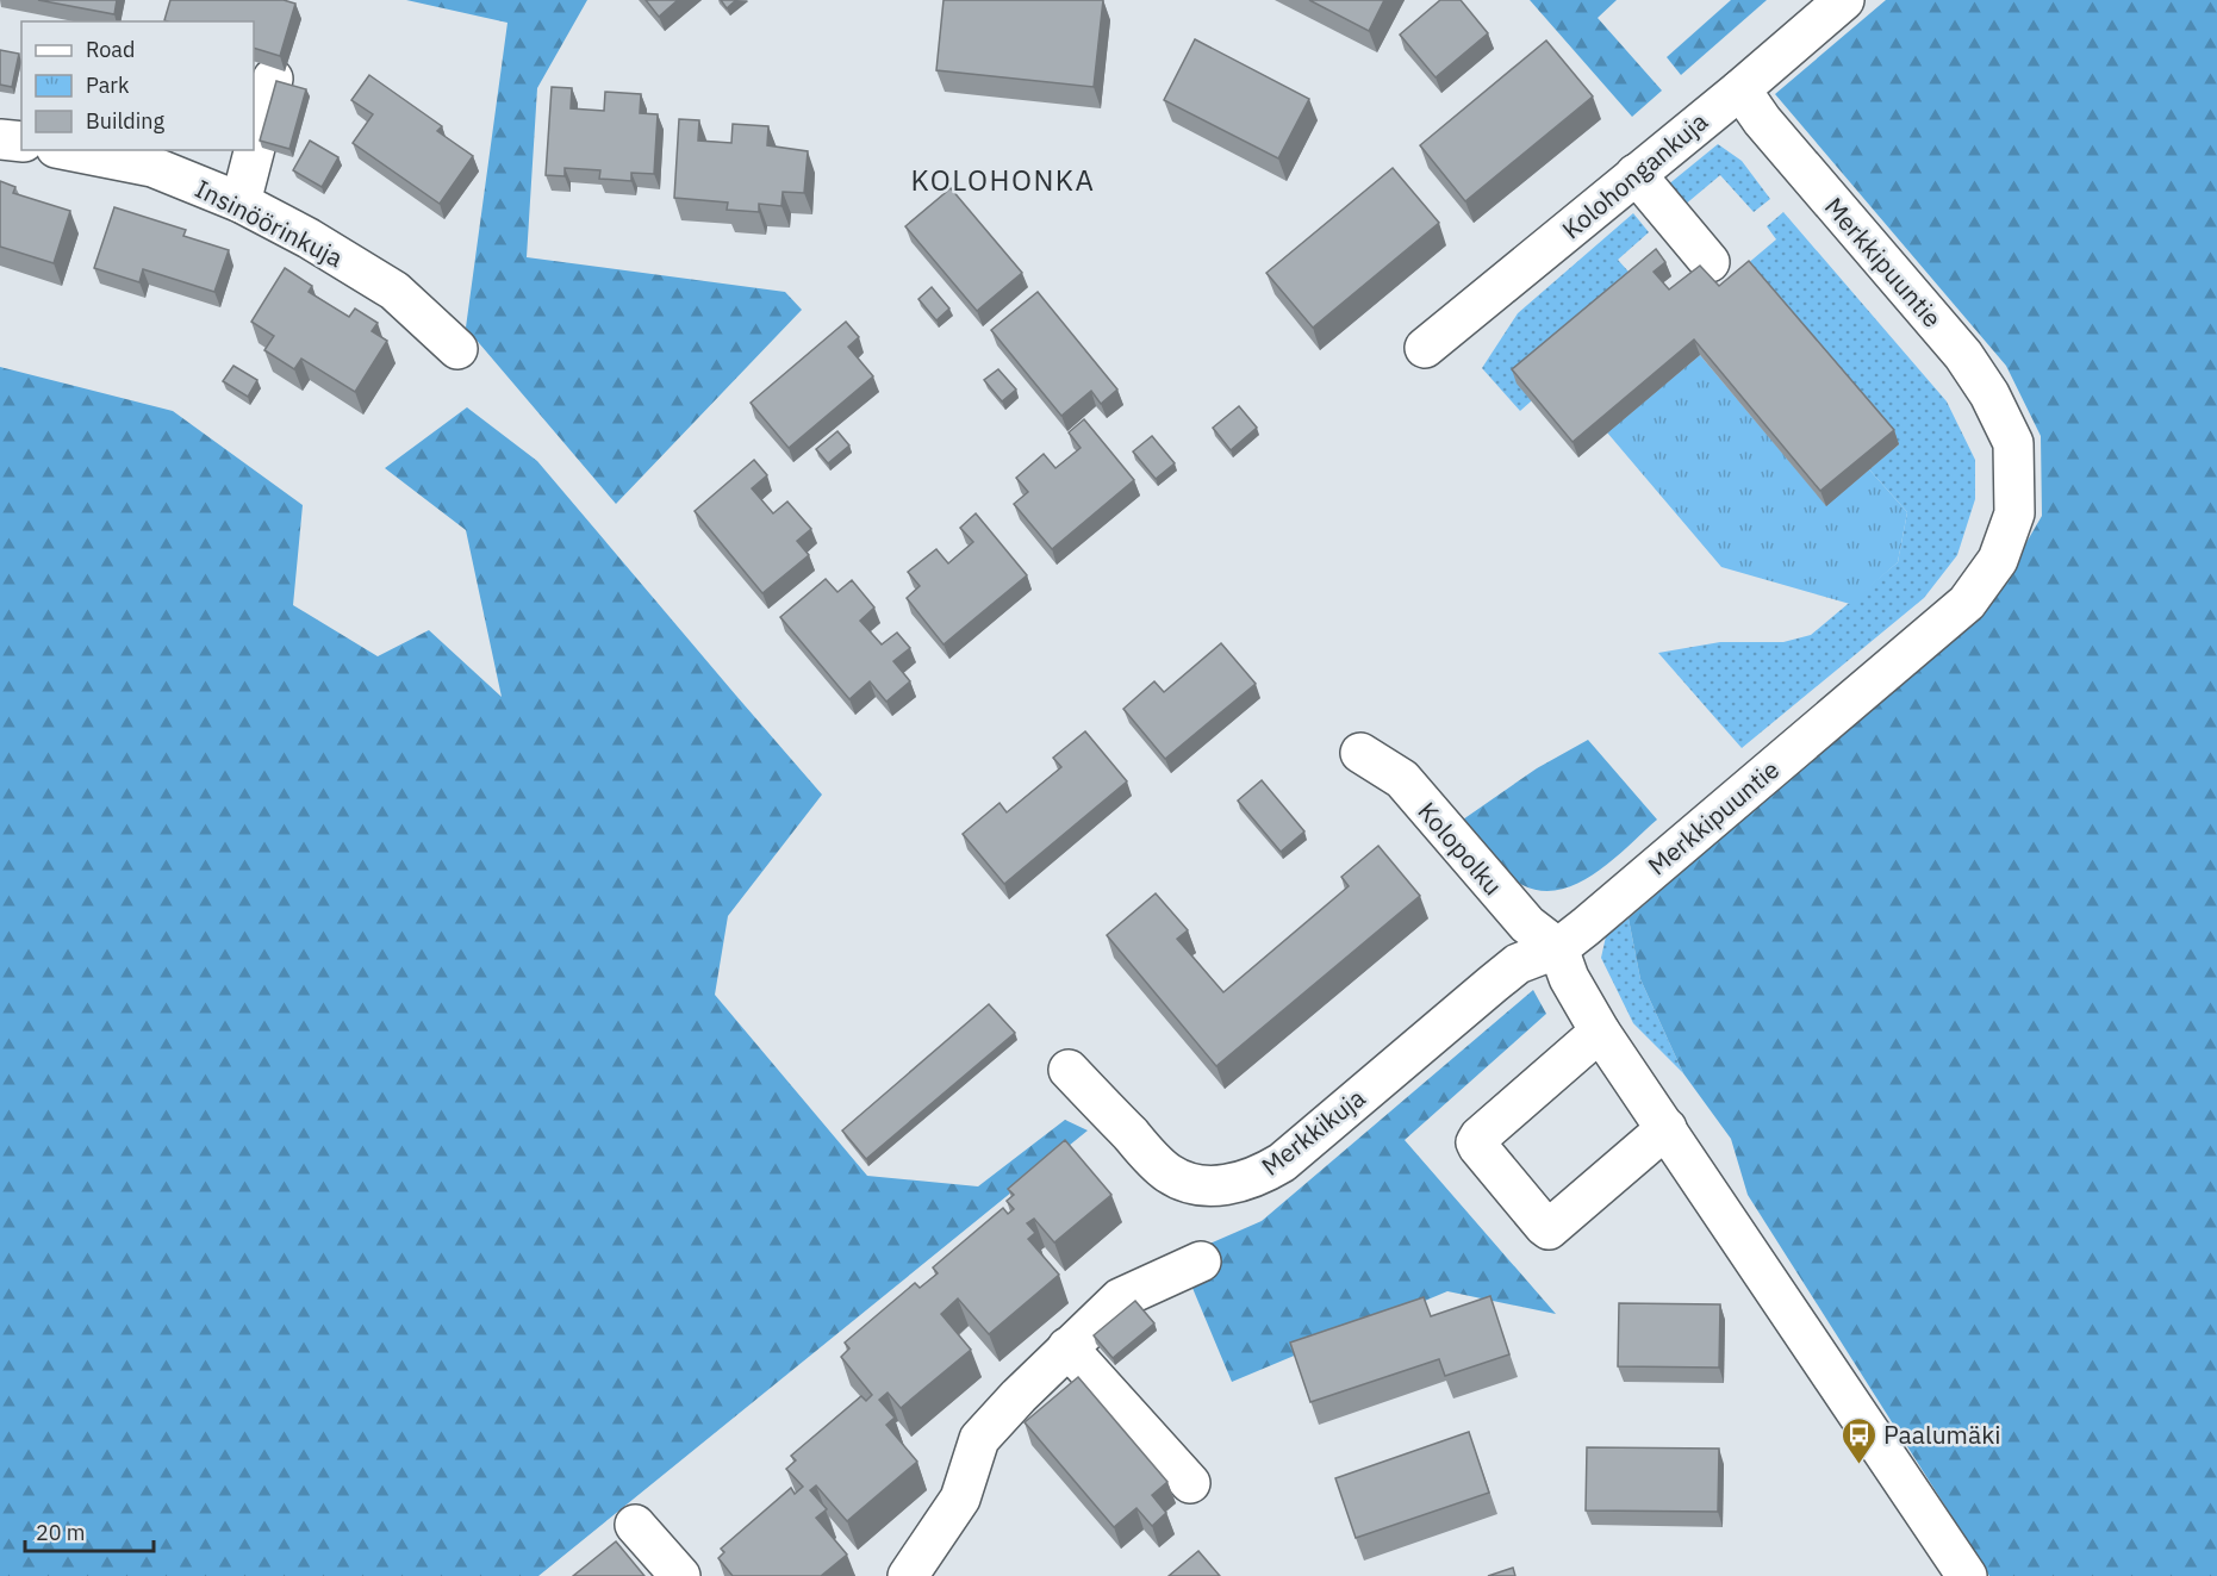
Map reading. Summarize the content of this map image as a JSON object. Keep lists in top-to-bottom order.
{
  "streets": {
    "street": [
      "Kolohongankuja",
      "Insinöörinkuja",
      "Merkkipuuntie",
      "Kolopolku",
      "Merkkikuja"
    ]
  },
  "crossings": [
    ["Kolohongankuja", "Merkkipuuntie"],
    ["Merkkipuuntie", "Kolopolku"],
    ["Merkkipuuntie", "Merkkikuja"],
    ["Kolopolku", "Merkkikuja"]
  ],
  "districts": ["KOLOHONKA"],
  "places": {
    "bus stop": ["Paalumäki"]
  },
  "legend": ["Road", "Park", "Building"],
  "scale_bar": "20 m"
}
